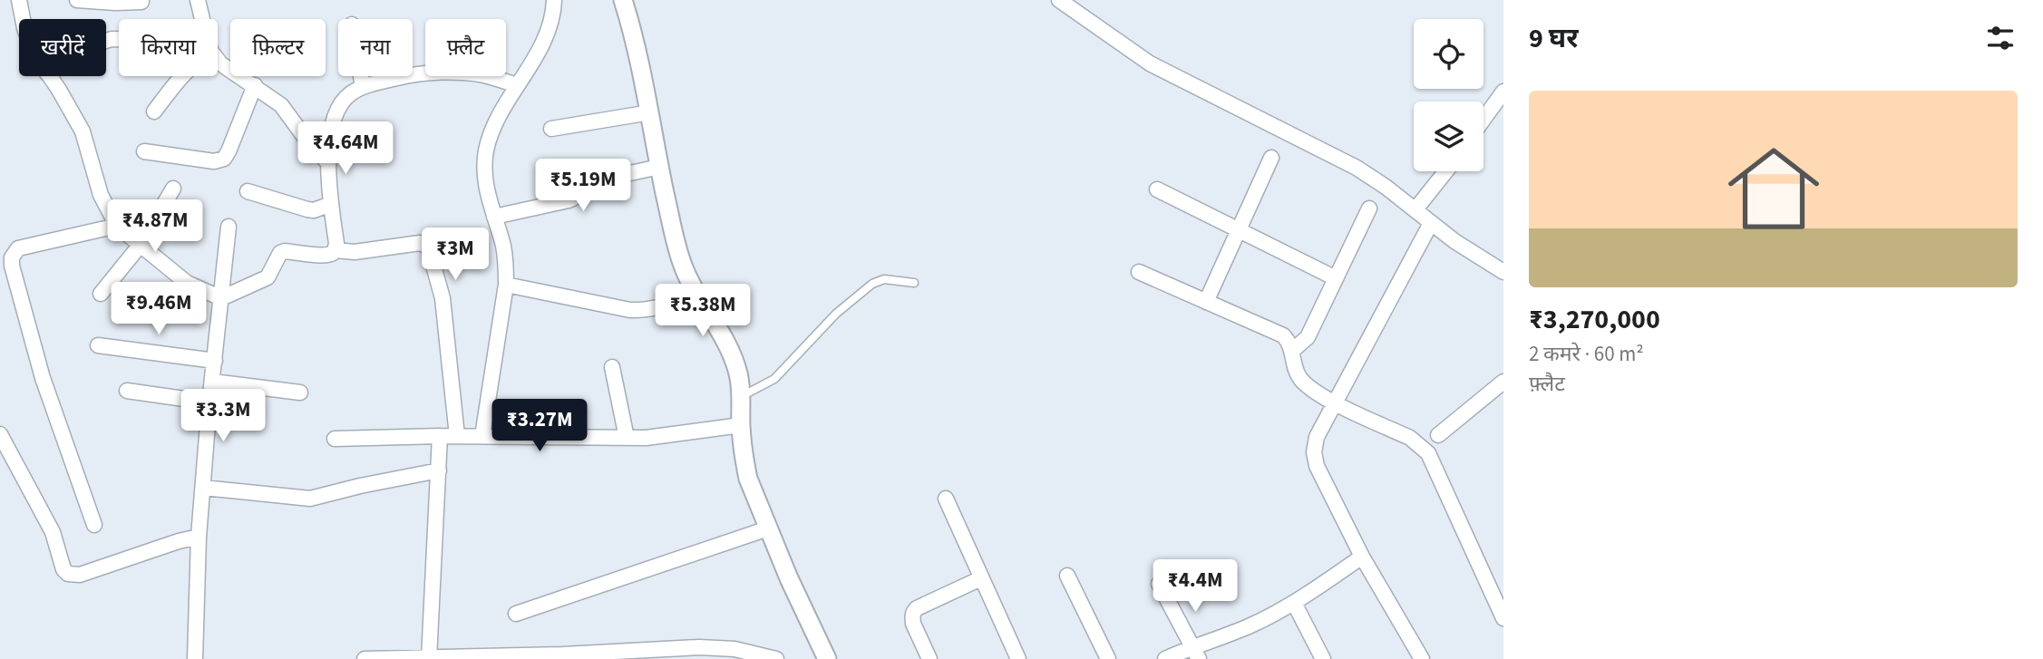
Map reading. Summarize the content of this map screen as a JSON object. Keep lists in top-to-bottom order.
{
  "page": {
    "heading": "9 घर",
    "chip": [
      "खरीदें",
      "किराया",
      "फ़िल्टर",
      "नया",
      "फ़्लैट"
    ],
    "list": [
      {
        "name": "₹3,270,000",
        "note": "2 कमरे · 60 m² · फ़्लैट"
      }
    ],
    "price": [
      "₹4.64M",
      "₹5.19M",
      "₹4.87M",
      "₹3M",
      "₹9.46M",
      "₹5.38M",
      "₹3.3M",
      "₹3.27M",
      "₹4.4M"
    ]
  }
}
